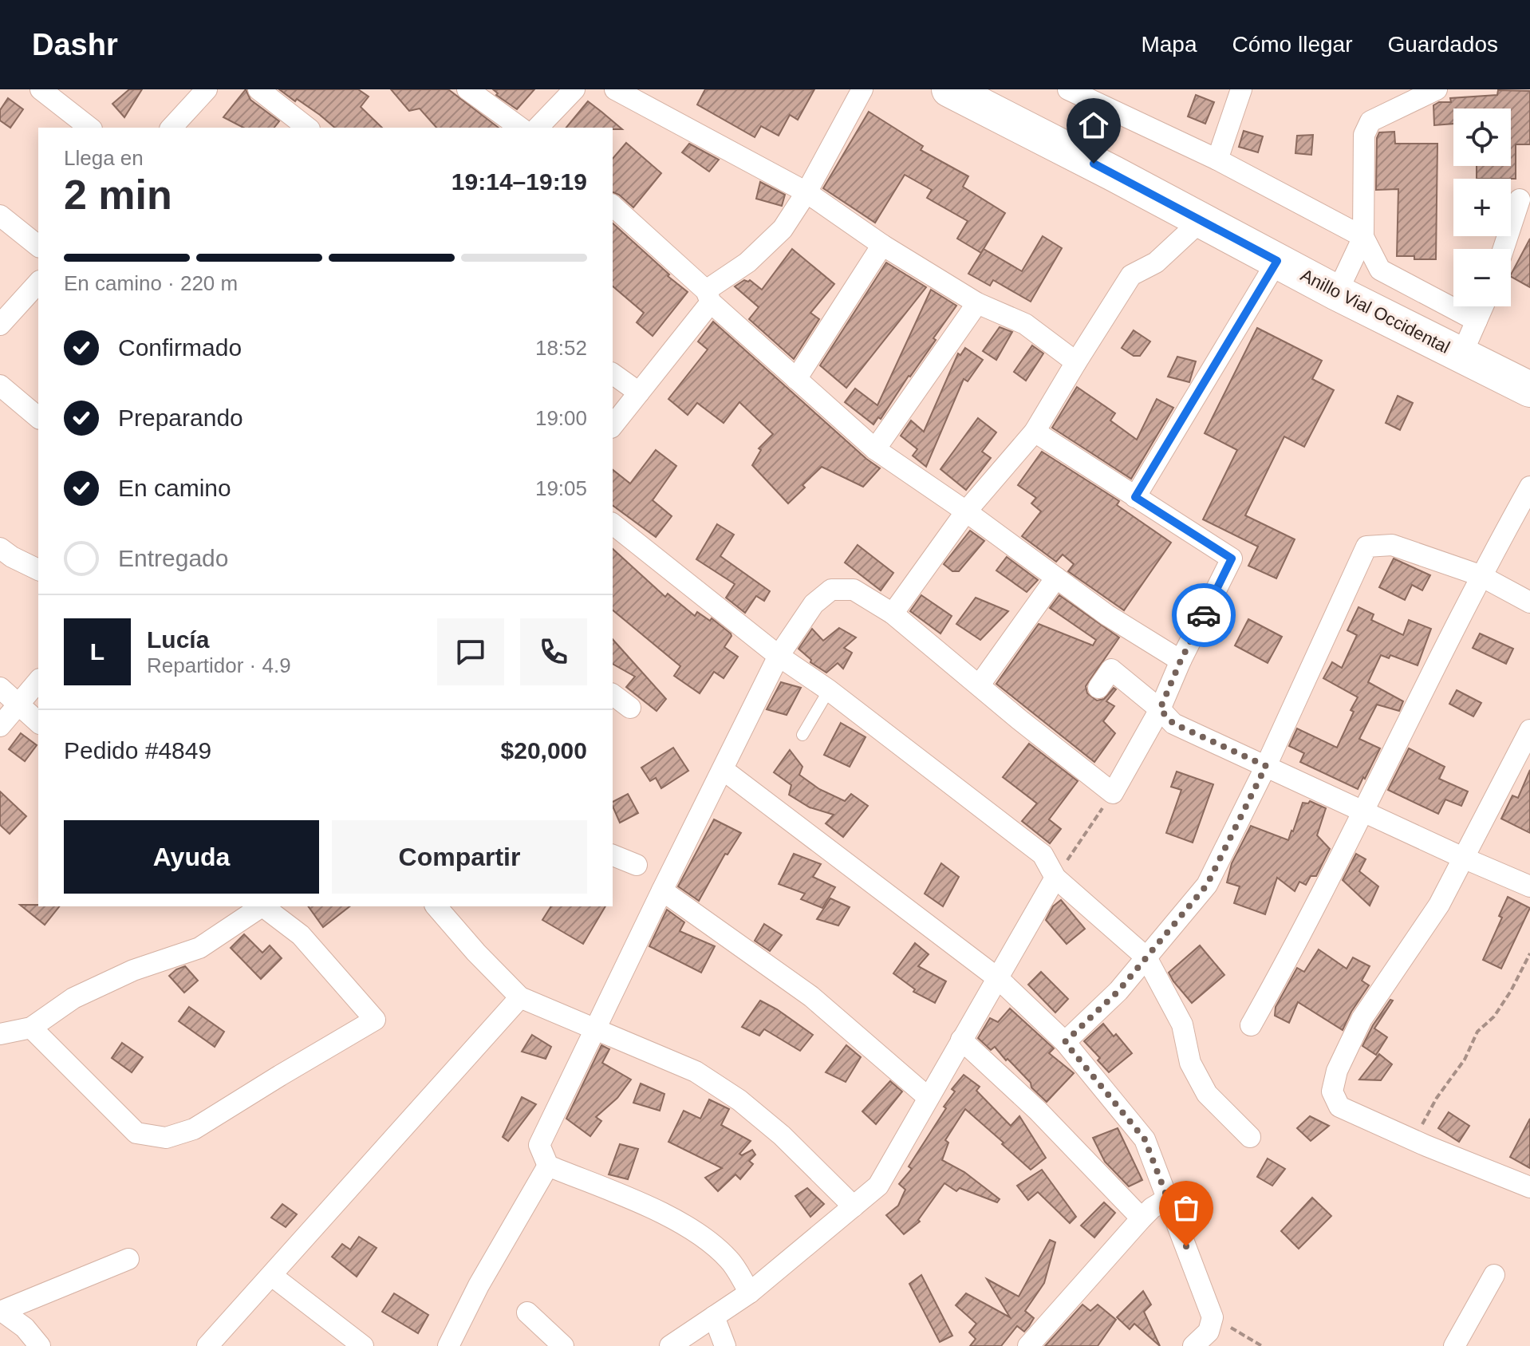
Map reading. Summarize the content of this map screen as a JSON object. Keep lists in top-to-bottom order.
{
  "streets": {
    "highway": ["Anillo Vial Occidental"]
  },
  "page": {
    "header": "Dashr",
    "nav": ["Mapa", "Cómo llegar", "Guardados"],
    "map_buttons": ["+", "−"],
    "heading": ["2 min", "Llega en", "19:14–19:19"],
    "panel": [
      "Lucía",
      "Repartidor · 4.9",
      "Pedido #4849",
      "$20,000"
    ],
    "bar": "En camino · 220 m",
    "list": [
      ["Confirmado", "18:52"],
      ["Preparando", "19:00"],
      ["En camino", "19:05"],
      "Entregado"
    ],
    "round": "L",
    "buttons": ["Ayuda", "Compartir"]
  }
}
